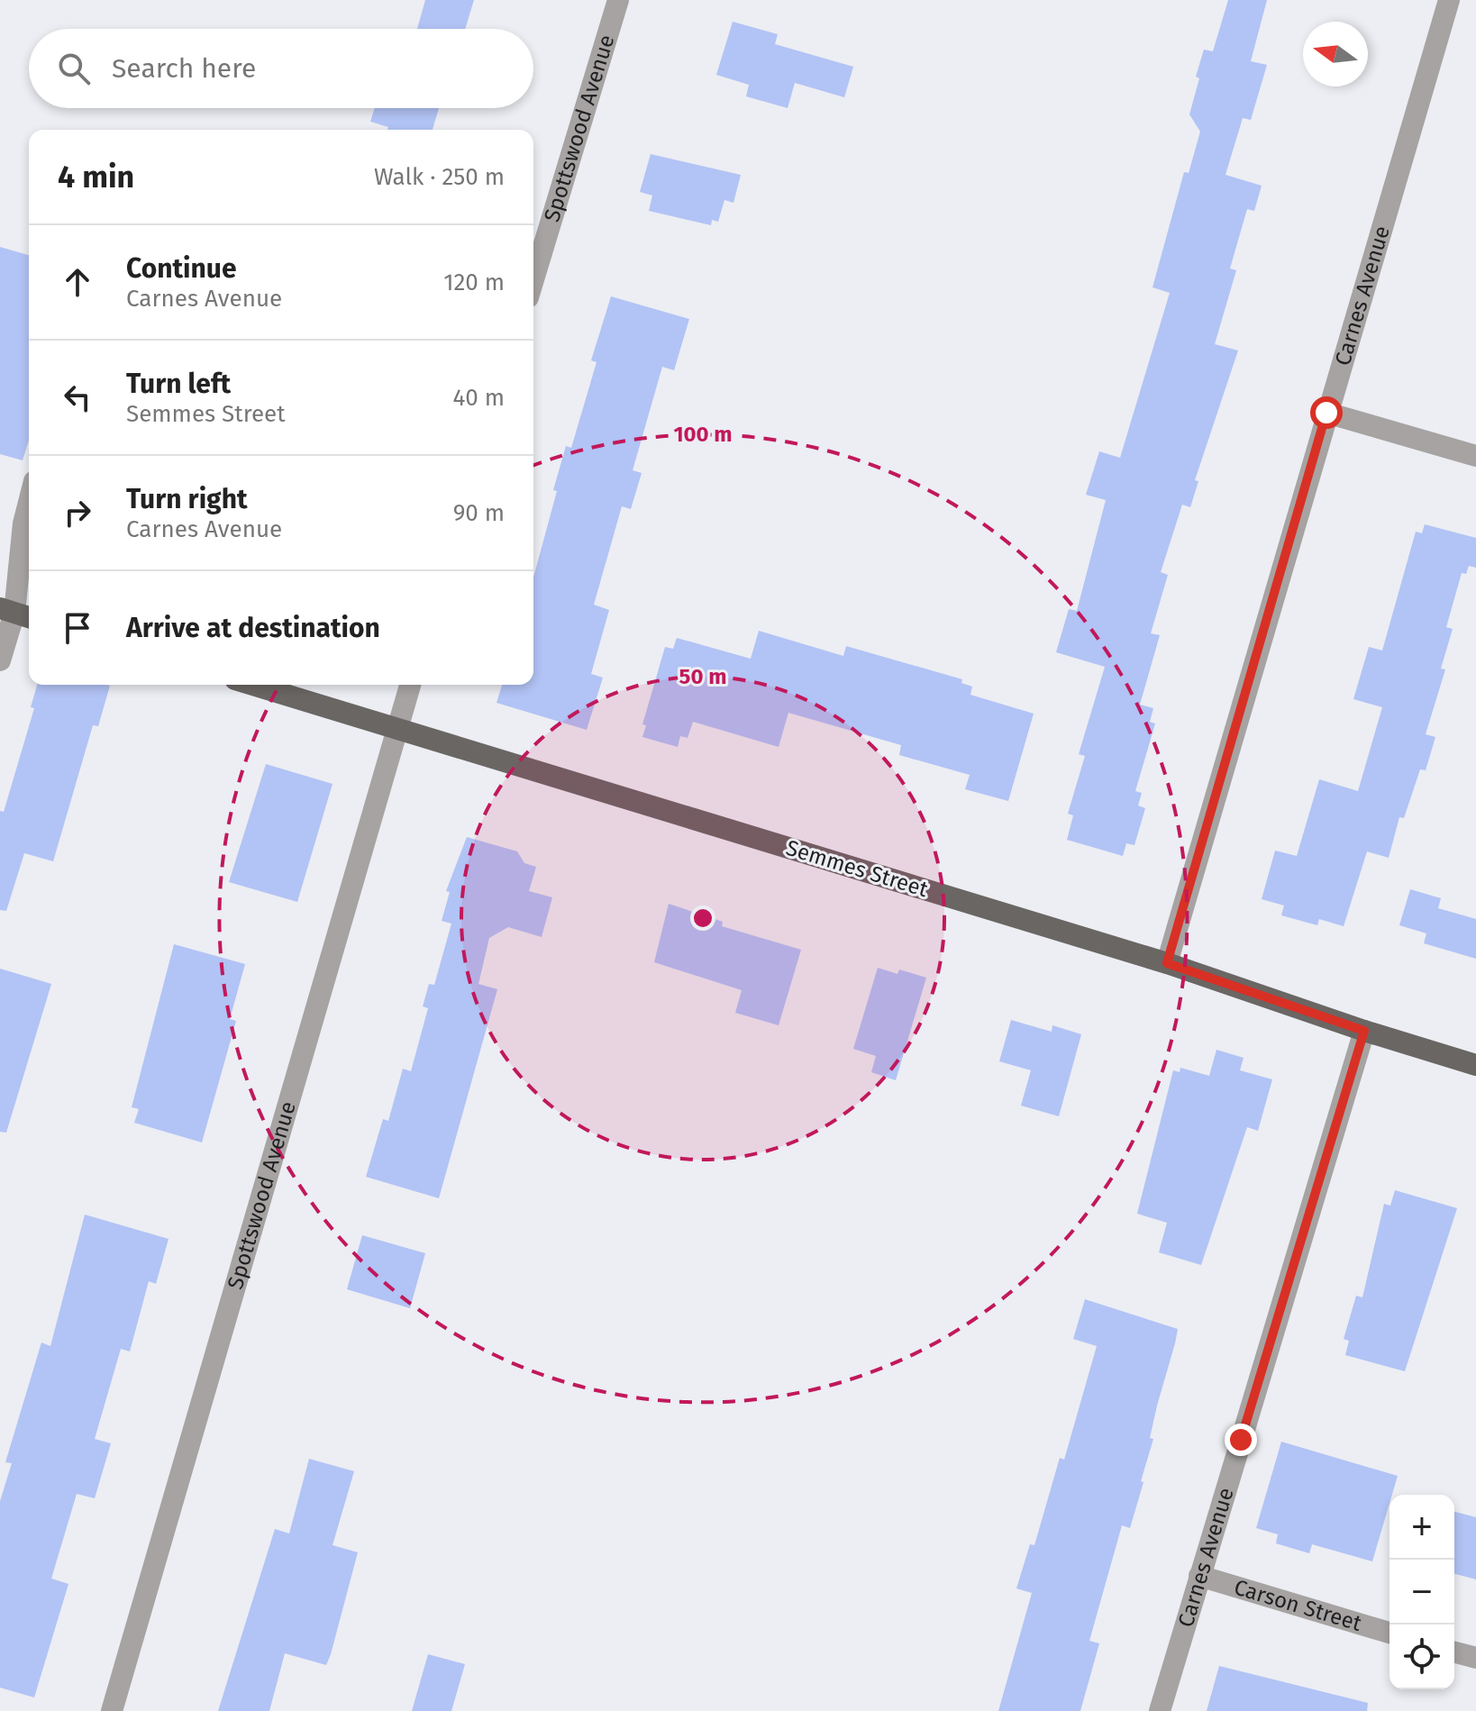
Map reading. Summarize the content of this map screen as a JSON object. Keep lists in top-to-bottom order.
{
  "streets": {
    "main road": ["Semmes Street"],
    "street": ["Spottswood Avenue", "Carnes Avenue", "Carson Street"]
  },
  "crossings": [
    ["Spottswood Avenue", "Semmes Street"],
    ["Carnes Avenue", "Semmes Street"],
    ["Carnes Avenue", "Carson Street"]
  ],
  "north": "left",
  "page": {
    "search": "Search here",
    "heading": ["4 min", "Walk · 250 m"],
    "list": [
      ["Continue", "Carnes Avenue", "120 m"],
      ["Turn left", "Semmes Street", "40 m"],
      ["Turn right", "Carnes Avenue", "90 m"],
      "Arrive at destination"
    ],
    "map_buttons": ["+", "−"]
  },
  "rings": ["100 m", "50 m"]
}
